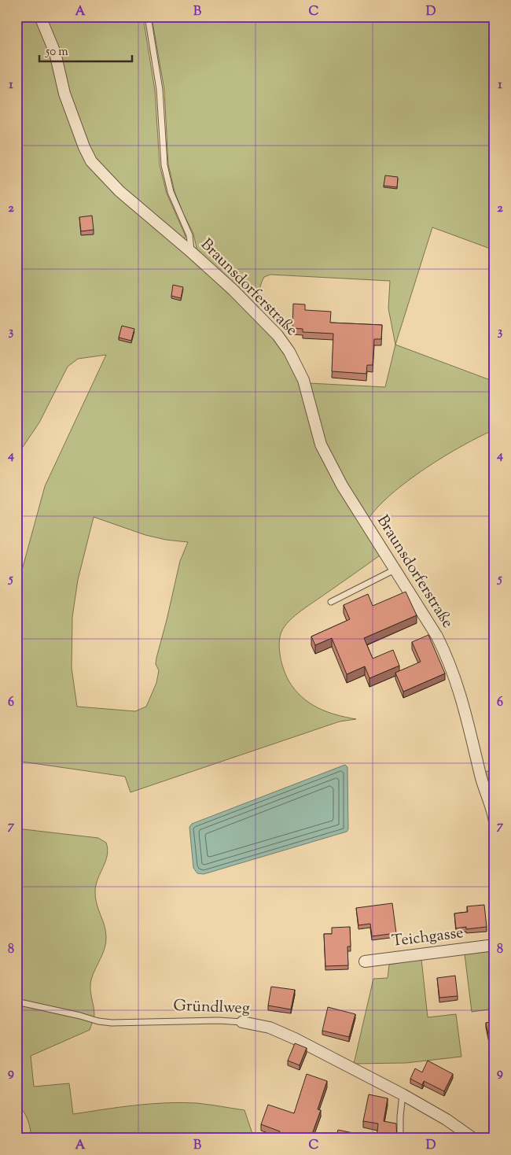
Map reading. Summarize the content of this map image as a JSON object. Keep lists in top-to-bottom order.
{
  "streets": {
    "street": ["Braunsdorferstraße", "Teichgasse", "Gründlweg"]
  },
  "scale_bar": "50 m",
  "grid": {
    "columns": [
      "A",
      "B",
      "C",
      "D"
    ],
    "rows": [
      "1",
      "2",
      "3",
      "4",
      "5",
      "6",
      "7",
      "8",
      "9"
    ]
  }
}
